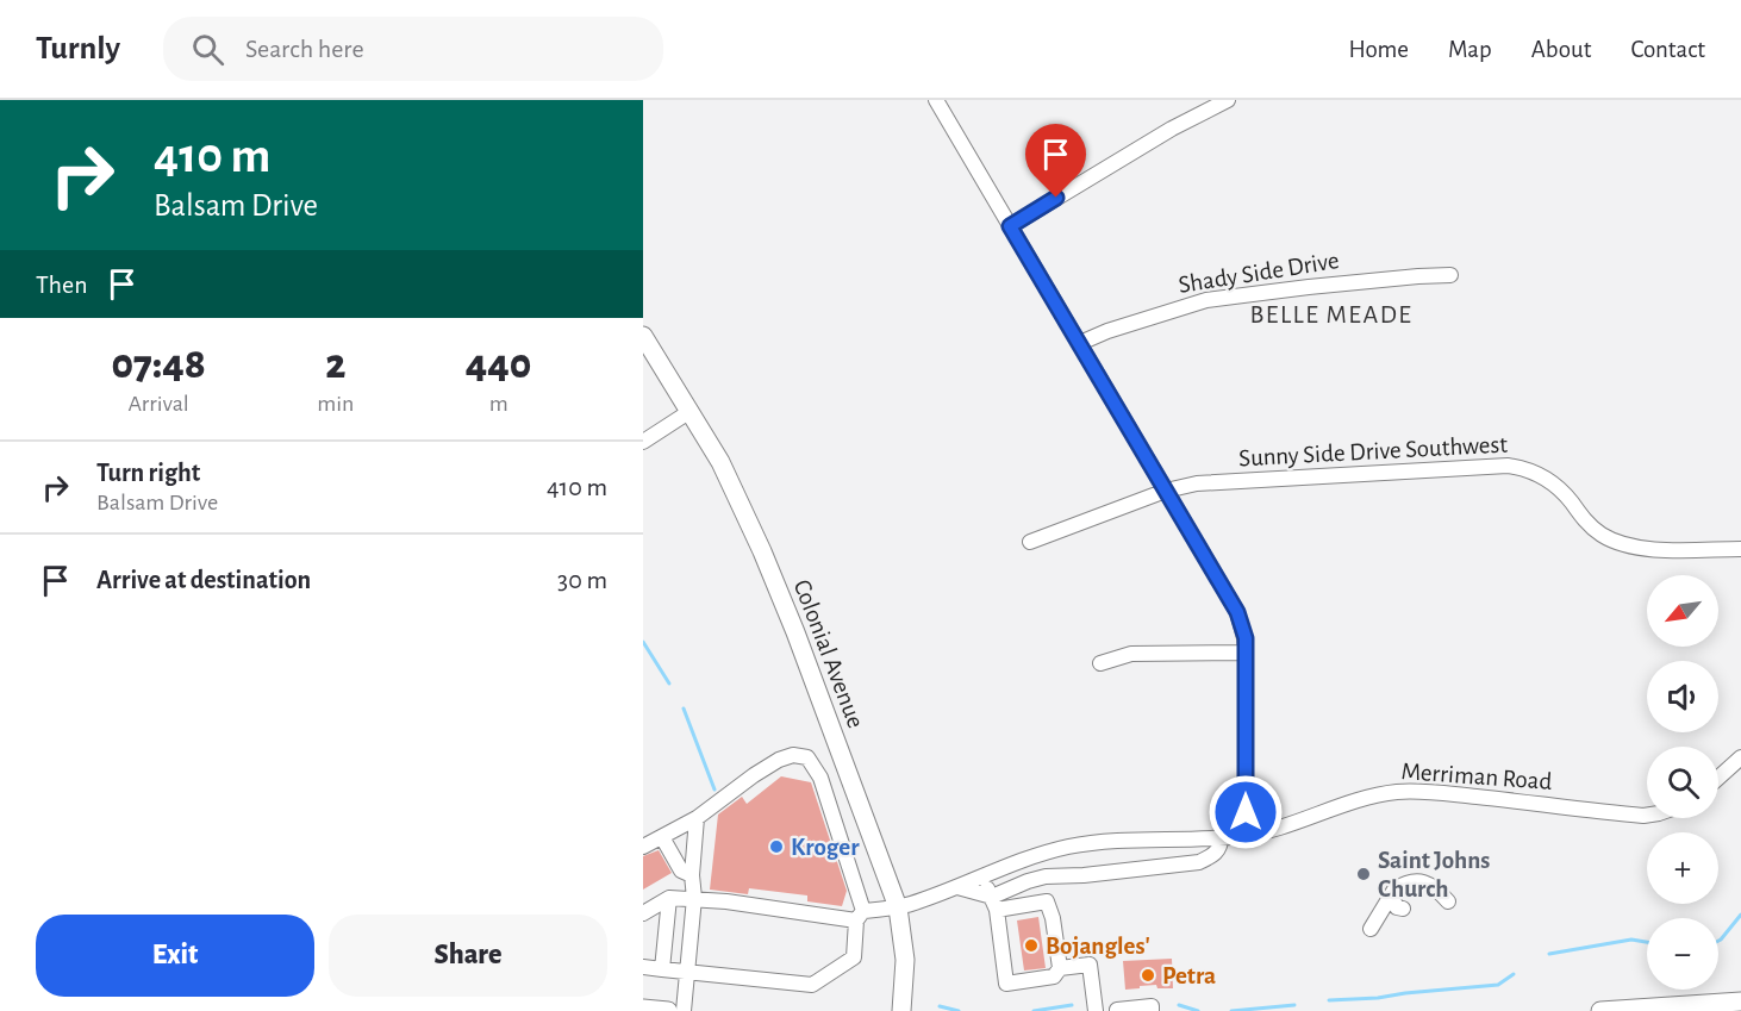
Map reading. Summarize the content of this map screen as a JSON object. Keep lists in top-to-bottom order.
{
  "streets": {
    "main road": ["Colonial Avenue"],
    "street": ["Shady Side Drive", "Sunny Side Drive Southwest", "Merriman Road"]
  },
  "crossings": [
    ["Colonial Avenue", "Merriman Road"]
  ],
  "districts": ["BELLE MEADE"],
  "places": [
    "Kroger",
    "Saint Johns Church",
    "Bojangles'",
    "Petra"
  ],
  "north": "bottom left",
  "page": {
    "header": "Turnly",
    "search": "Search here",
    "nav": [
      "Home",
      "Map",
      "About",
      "Contact"
    ],
    "turn": ["410 m", "Balsam Drive"],
    "then": "Then",
    "eta": [
      "07:48",
      "Arrival",
      "2",
      "min",
      "440",
      "m"
    ],
    "list": [
      {
        "name": "Turn right",
        "note": "Balsam Drive",
        "value": "410 m"
      },
      {
        "name": "Arrive at destination",
        "value": "30 m"
      }
    ],
    "map_buttons": ["+", "−"],
    "buttons": ["Exit", "Share"]
  }
}
